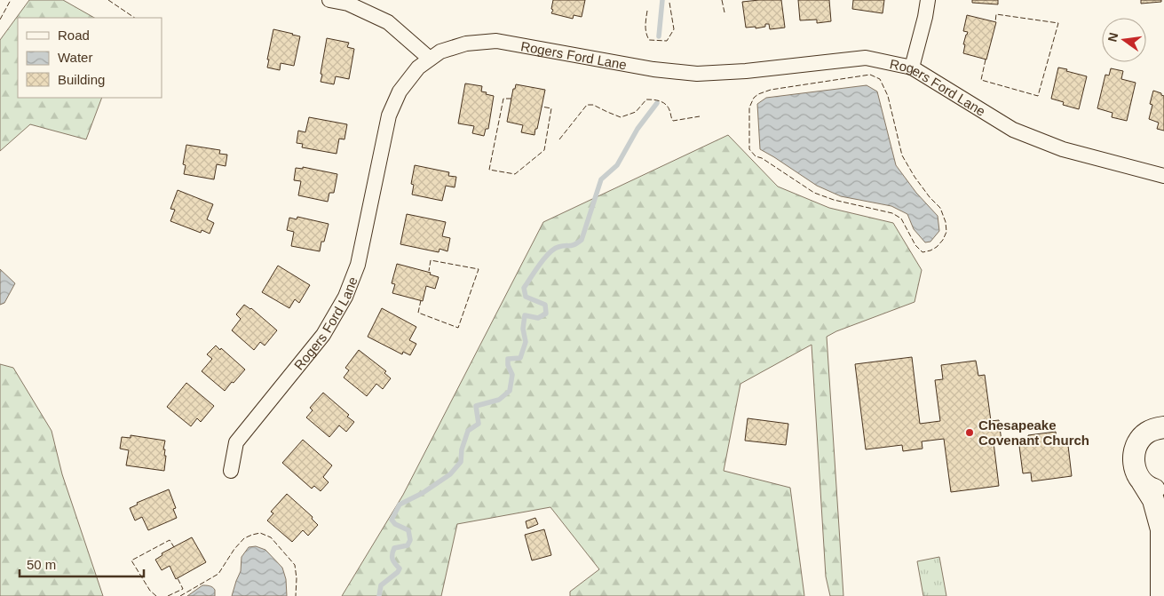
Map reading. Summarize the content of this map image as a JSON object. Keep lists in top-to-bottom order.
{
  "streets": {
    "street": ["Rogers Ford Lane"]
  },
  "places": ["Chesapeake Covenant Church"],
  "legend": ["Road", "Water", "Building"],
  "scale_bar": "50 m",
  "north": "left"
}
